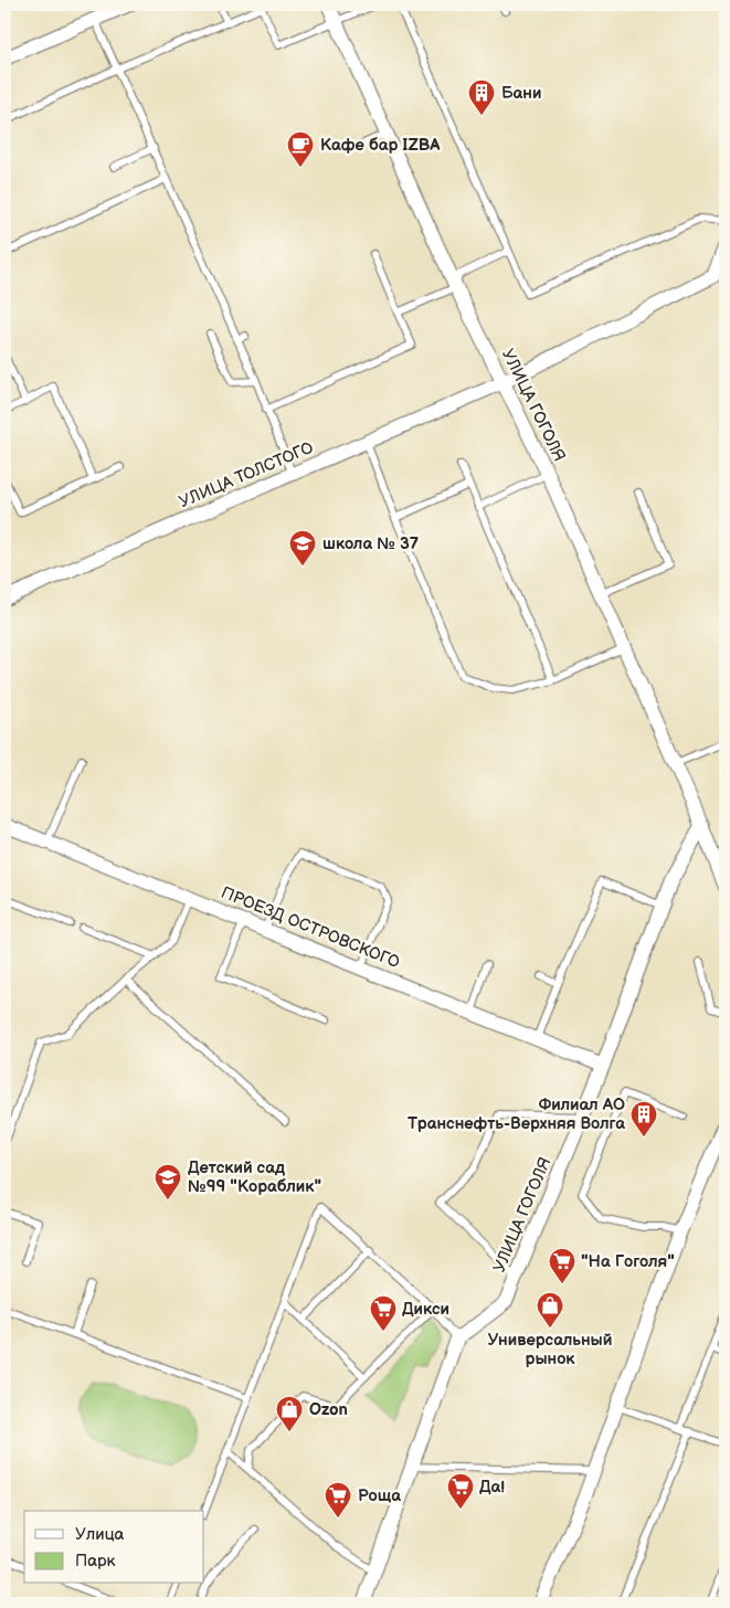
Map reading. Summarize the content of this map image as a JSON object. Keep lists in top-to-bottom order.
{
  "streets": {
    "street": ["УЛИЦА ГОГОЛЯ", "УЛИЦА ТОЛСТОГО", "ПРОЕЗД ОСТРОВСКОГО"]
  },
  "crossings": [
    ["УЛИЦА ГОГОЛЯ", "УЛИЦА ТОЛСТОГО"],
    ["УЛИЦА ГОГОЛЯ", "ПРОЕЗД ОСТРОВСКОГО"]
  ],
  "places": {
    "building": ["Бани", "Филиал АО Транснефть-Верхняя Волга"],
    "cafe": ["Кафе бар IZBA"],
    "school or university": ["школа № 37", "Детский сад №99 \"Кораблик\""],
    "supermarket": [
      "\"На Гоголя\"",
      "Дикси",
      "Да!",
      "Роща"
    ],
    "shop": ["Универсальный рынок", "Ozon"]
  },
  "legend": ["Улица", "Парк"]
}
